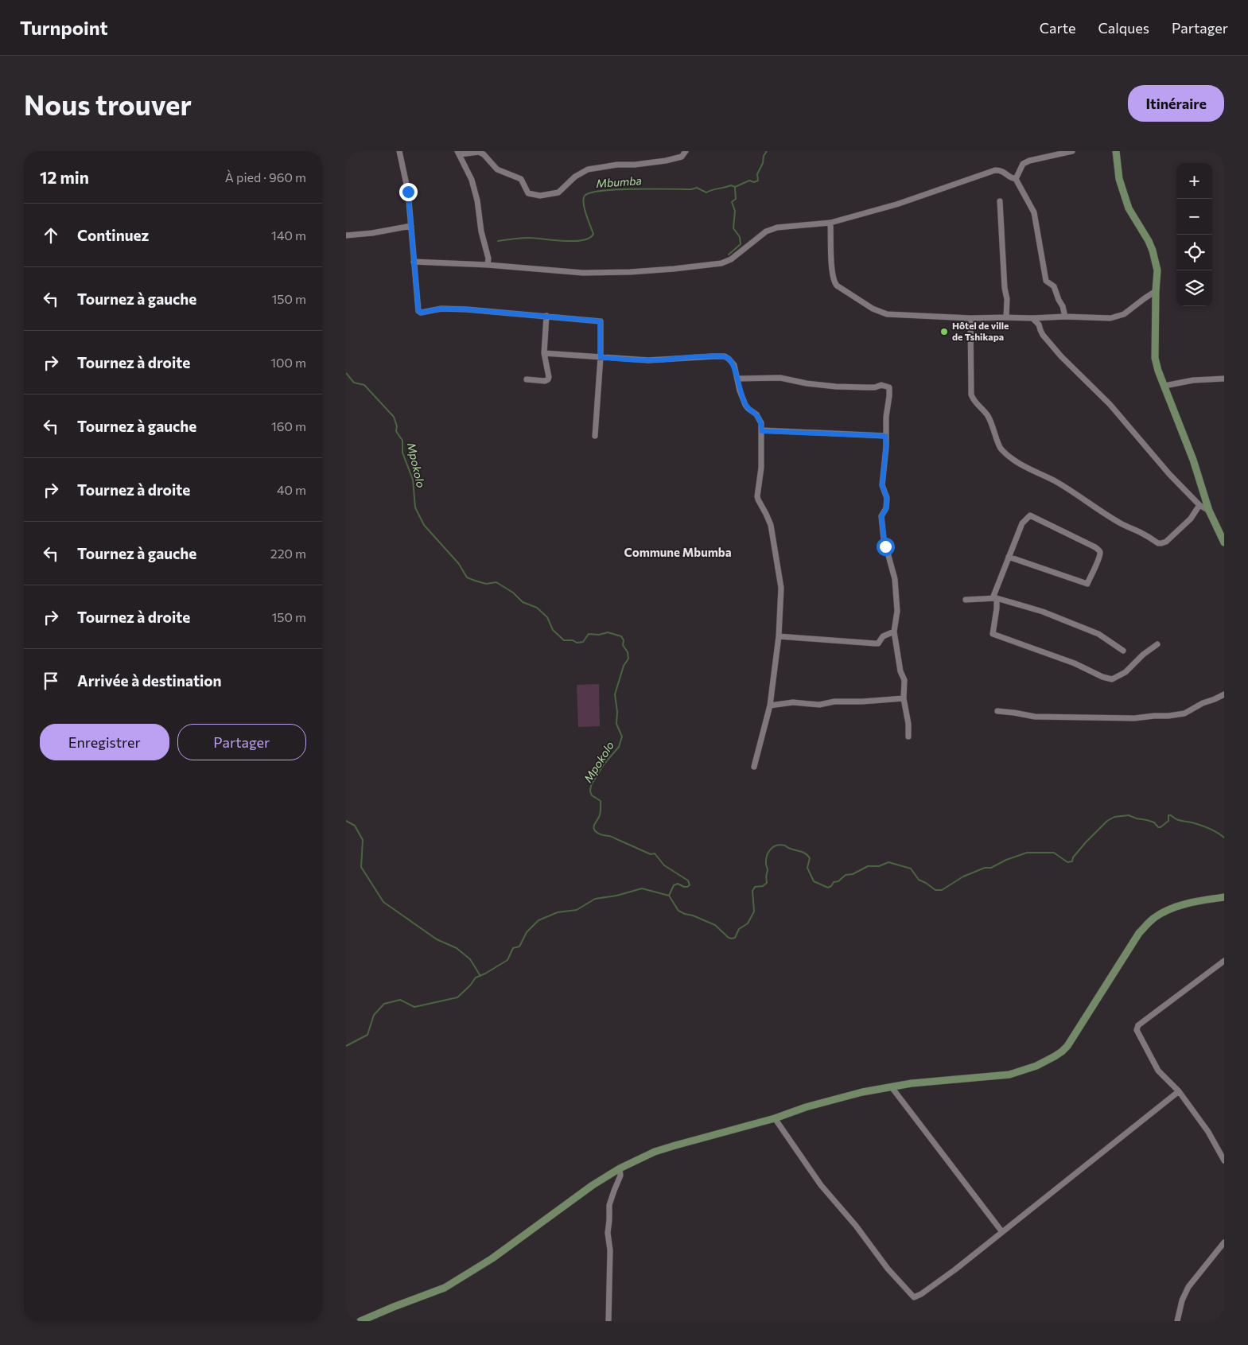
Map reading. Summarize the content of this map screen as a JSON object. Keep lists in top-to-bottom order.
{
  "districts": ["Commune Mbumba"],
  "water": ["Mbumba", "Mpokolo"],
  "places": ["Hôtel de ville de Tshikapa"],
  "page": {
    "header": "Turnpoint",
    "nav": ["Carte", "Calques", "Partager"],
    "buttons": [
      "Itinéraire",
      ["Enregistrer", "Partager"]
    ],
    "title": "Nous trouver",
    "heading": ["12 min", "À pied · 960 m"],
    "map_buttons": ["+", "−"],
    "list": [
      ["Continuez", "140 m"],
      ["Tournez à gauche", "150 m"],
      ["Tournez à droite", "100 m"],
      ["Tournez à gauche", "160 m"],
      ["Tournez à droite", "40 m"],
      ["Tournez à gauche", "220 m"],
      ["Tournez à droite", "150 m"],
      "Arrivée à destination"
    ]
  }
}
